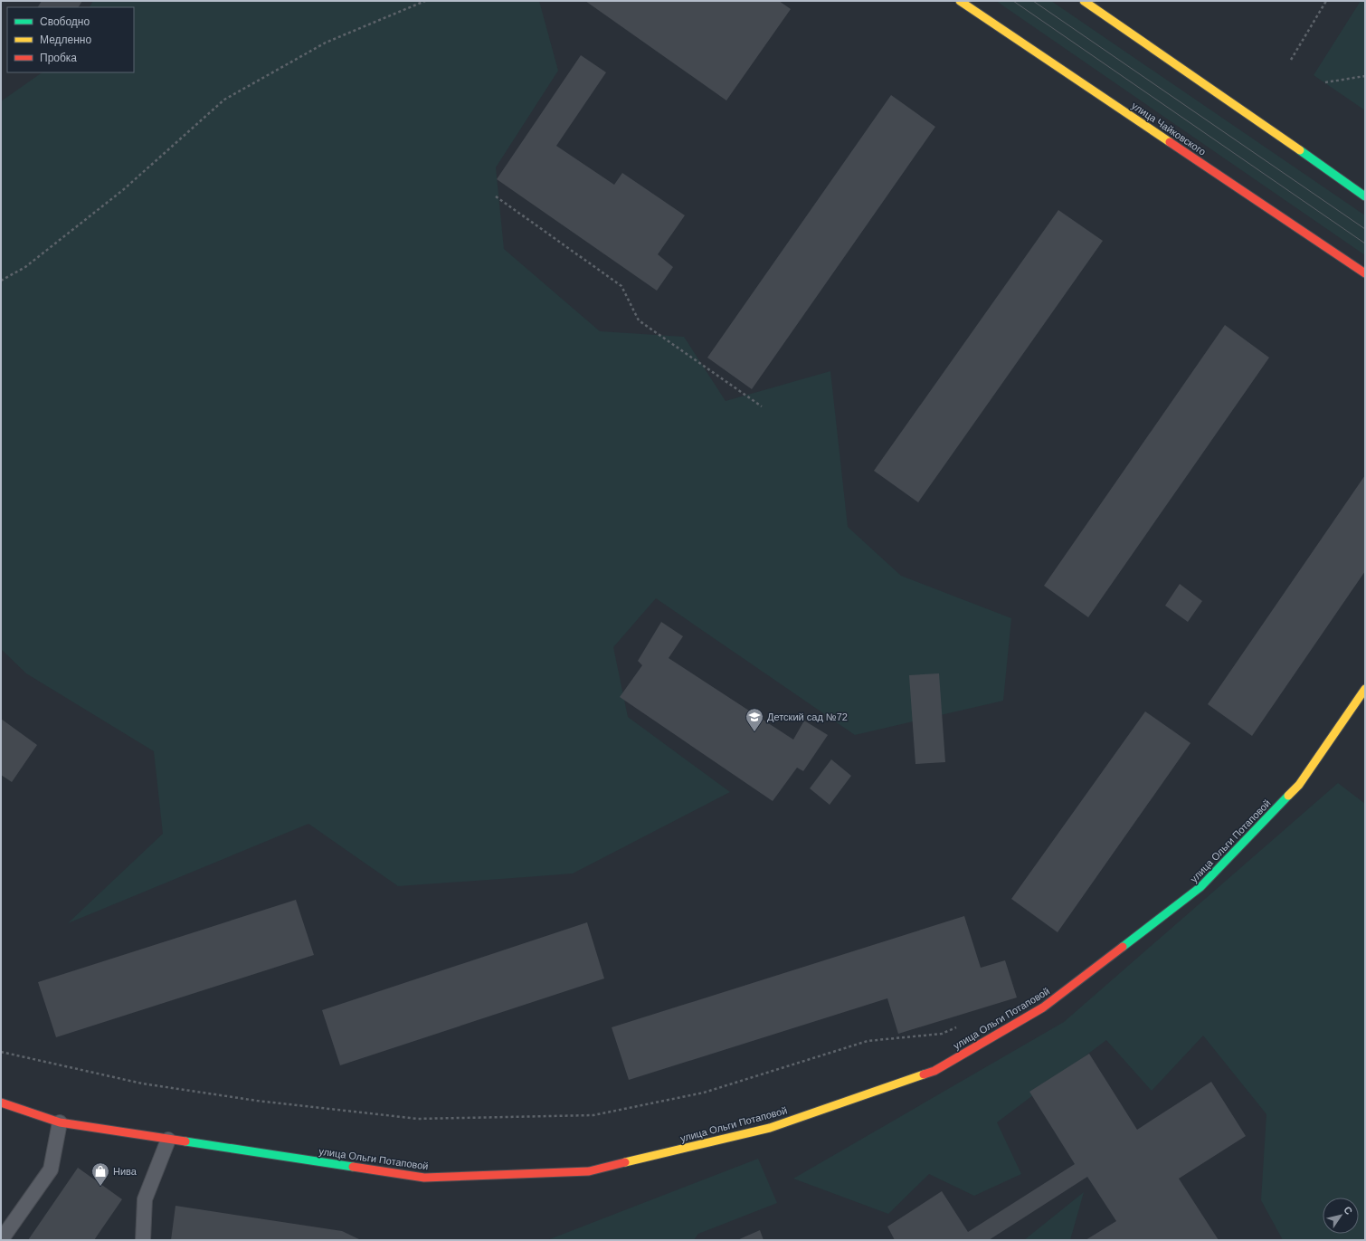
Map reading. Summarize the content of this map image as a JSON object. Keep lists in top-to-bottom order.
{
  "streets": {
    "street": ["улица Чайковского", "улица Ольги Потаповой"]
  },
  "places": {
    "school or university": ["Детский сад №72"],
    "shop": ["Нива"]
  },
  "legend": ["Свободно", "Медленно", "Пробка"],
  "north": "top right"
}
